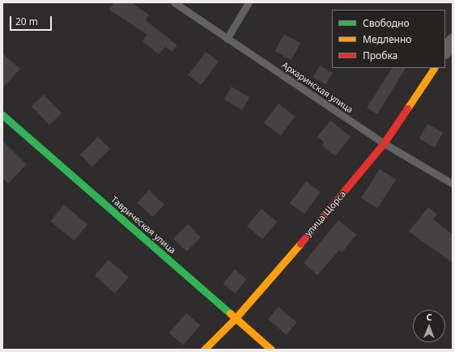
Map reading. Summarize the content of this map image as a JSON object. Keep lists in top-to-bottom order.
{
  "streets": {
    "street": ["улица Щорса", "Таврическая улица"],
    "lane": ["Архаринская улица"]
  },
  "crossings": [
    ["Архаринская улица", "улица Щорса"],
    ["улица Щорса", "Таврическая улица"]
  ],
  "legend": ["Свободно", "Медленно", "Пробка"],
  "scale_bar": "20 m",
  "north": "top"
}
